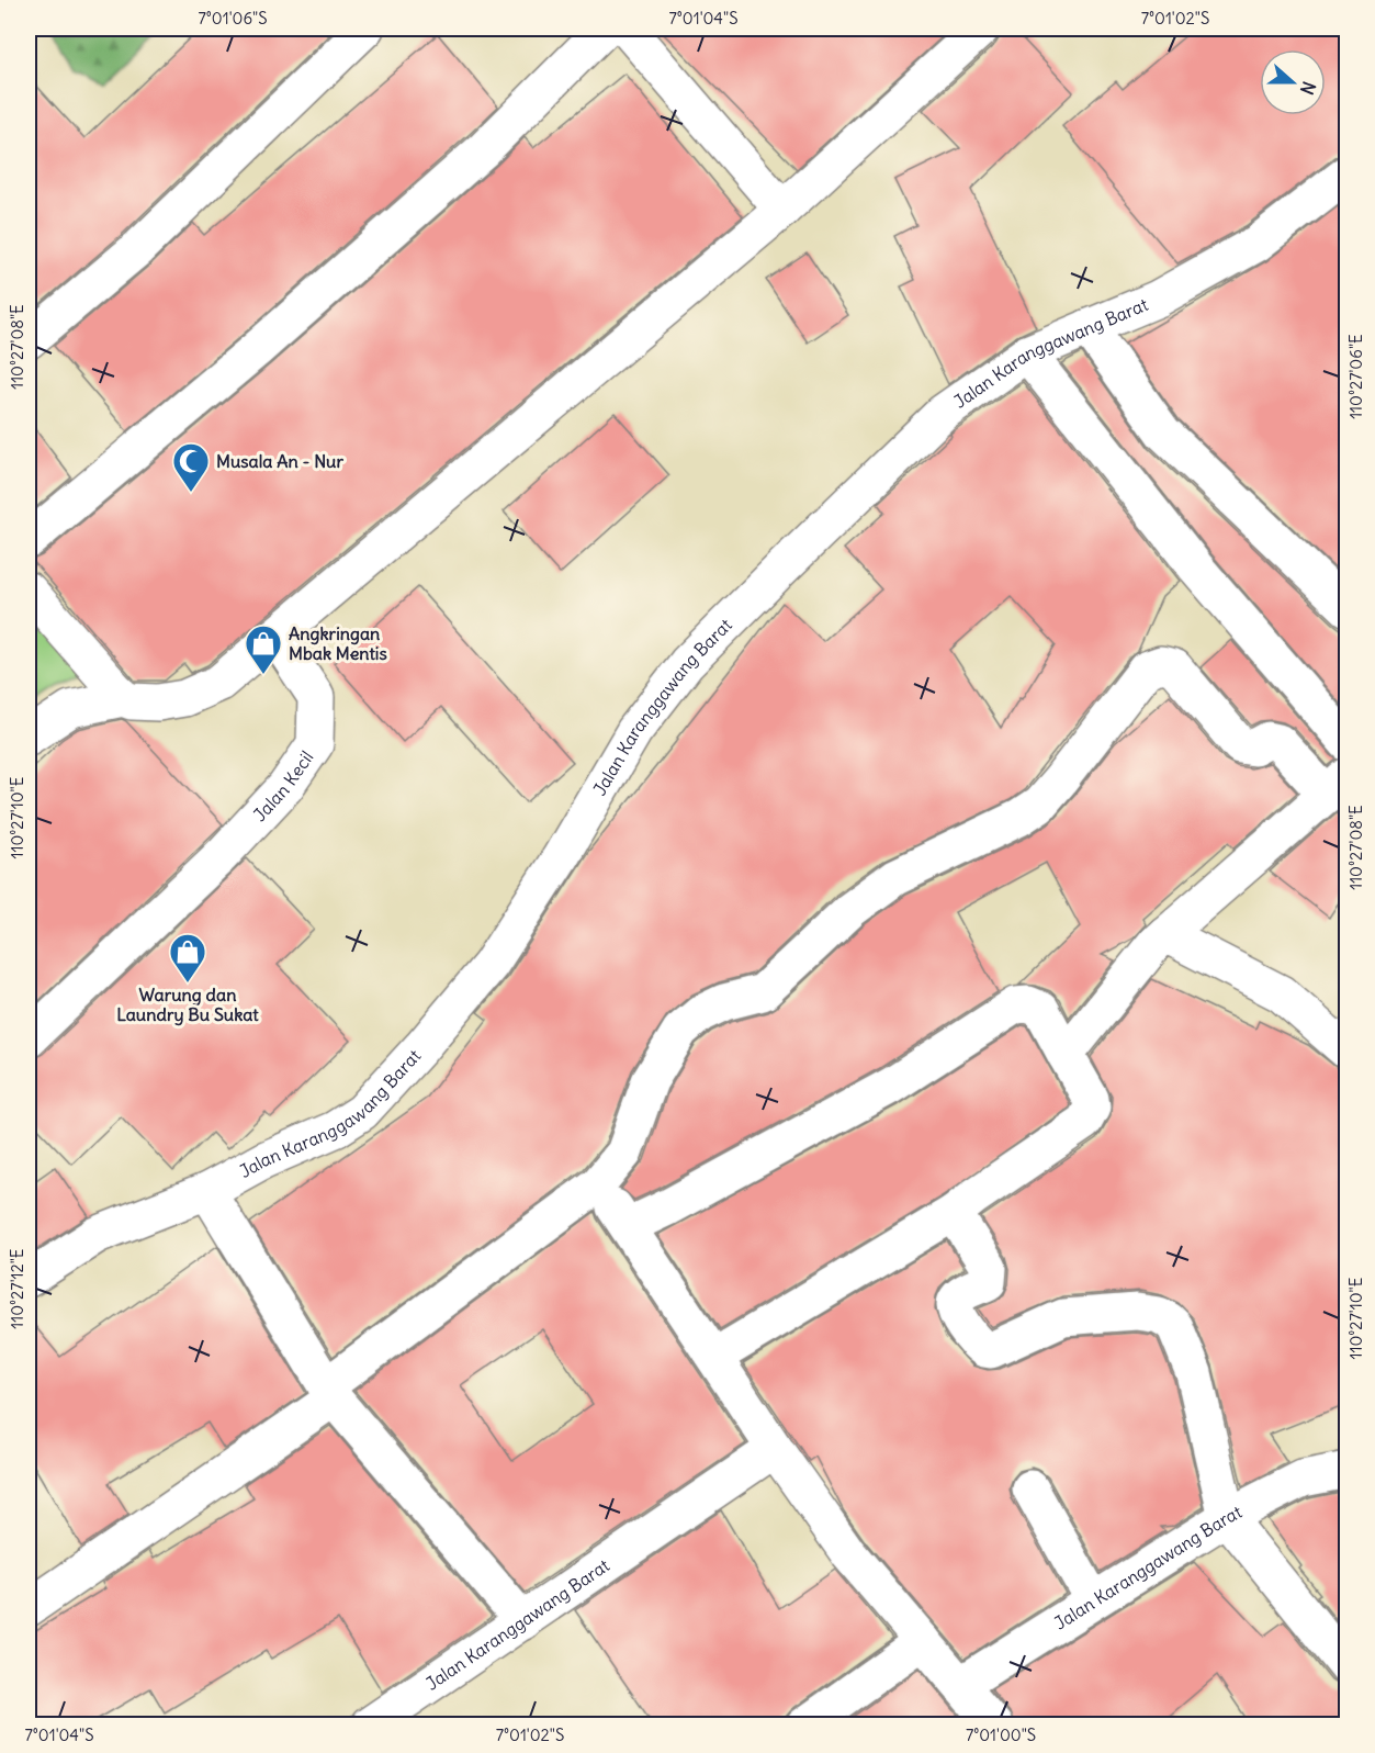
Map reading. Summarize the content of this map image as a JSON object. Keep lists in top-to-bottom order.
{
  "streets": {
    "street": ["Jalan Karanggawang Barat", "Jalan Kecil"]
  },
  "places": {
    "mosque": ["Musala An - Nur"],
    "shop": ["Angkringan Mbak Mentis", "Warung dan Laundry Bu Sukat"]
  },
  "north": "right",
  "coordinates": [
    "7°01'06\"S",
    "7°01'04\"S",
    "7°01'02\"S",
    "110°27'08\"E",
    "110°27'06\"E",
    "110°27'10\"E",
    "110°27'12\"E",
    "7°01'00\"S"
  ]
}
